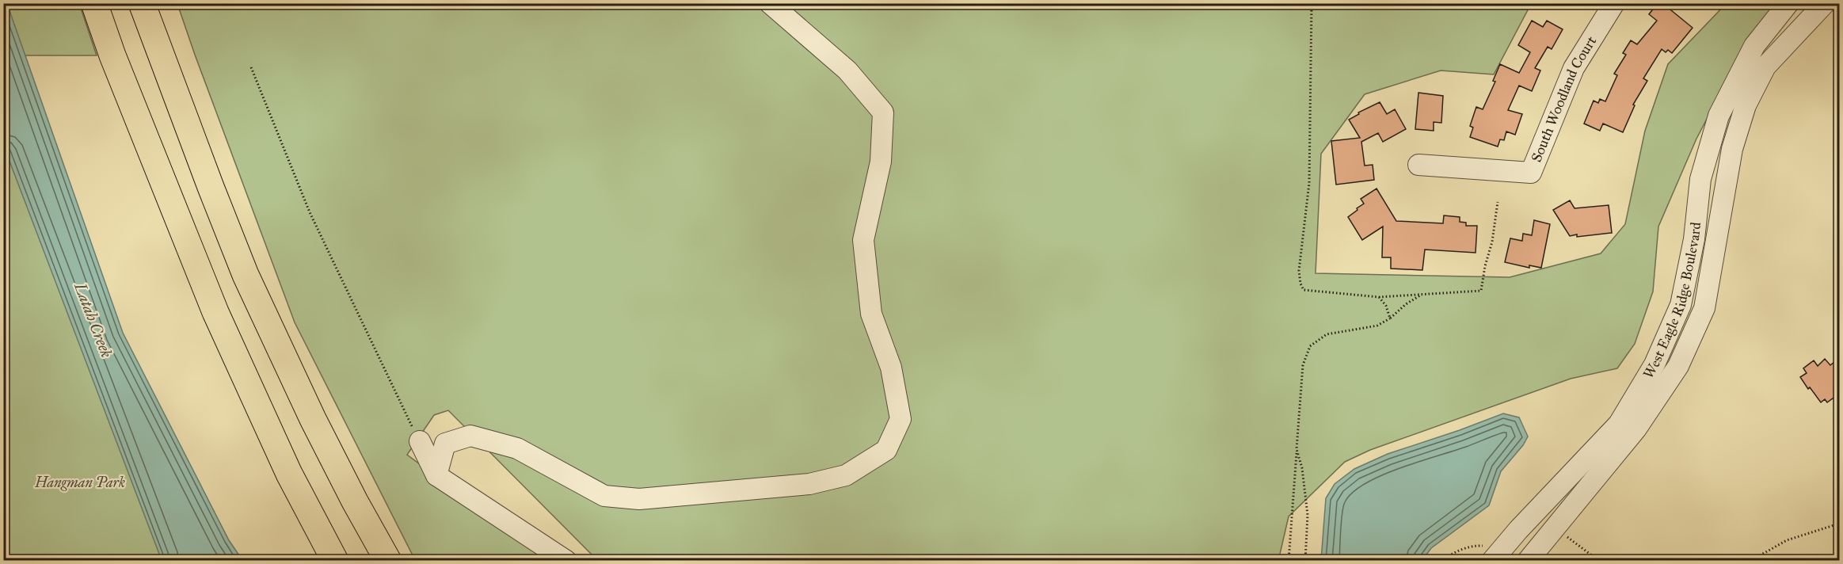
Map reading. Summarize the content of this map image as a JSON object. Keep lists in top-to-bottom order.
{
  "streets": {
    "street": ["South Woodland Court", "West Eagle Ridge Boulevard"]
  },
  "water": ["Latah Creek"],
  "parks": ["Hangman Park"]
}
